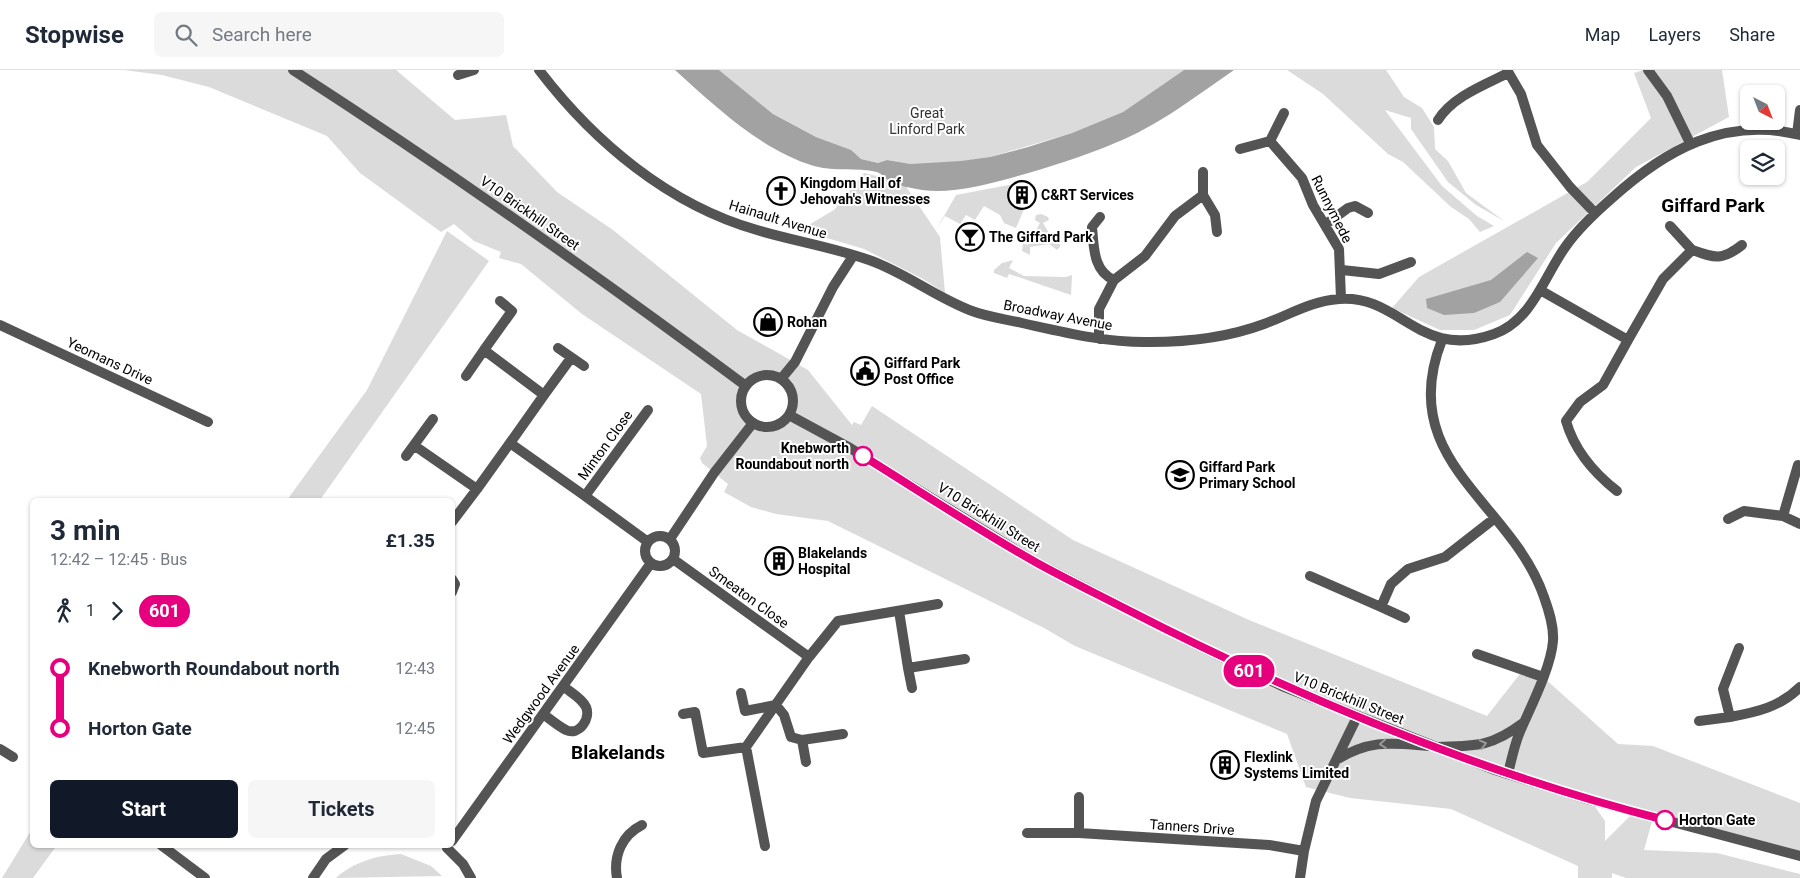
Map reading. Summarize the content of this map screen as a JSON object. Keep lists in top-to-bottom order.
{
  "streets": {
    "street": [
      "Runnymede",
      "V10 Brickhill Street",
      "Hainault Avenue",
      "Broadway Avenue",
      "Yeomans Drive",
      "Minton Close",
      "Smeaton Close",
      "Wedgwood Avenue",
      "Tanners Drive"
    ]
  },
  "crossings": [
    ["Runnymede", "Broadway Avenue"],
    ["Hainault Avenue", "Broadway Avenue"],
    ["Minton Close", "Smeaton Close"],
    ["Minton Close", "Wedgwood Avenue"],
    ["Smeaton Close", "Wedgwood Avenue"]
  ],
  "districts": ["Giffard Park", "Blakelands"],
  "parks": ["Great Linford Park"],
  "places": {
    "church": ["Kingdom Hall of Jehovah's Witnesses"],
    "building": ["C&RT Services", "Blakelands Hospital", "Flexlink Systems Limited"],
    "bar": ["The Giffard Park"],
    "shop": ["Rohan"],
    "public building": ["Giffard Park Post Office"],
    "other": ["Knebworth Roundabout north", "Horton Gate"],
    "school or university": ["Giffard Park Primary School"]
  },
  "lines": ["bus line 601"],
  "north": "bottom right",
  "page": {
    "header": "Stopwise",
    "search": "Search here",
    "nav": ["Map", "Layers", "Share"],
    "on_map": "601",
    "heading": ["3 min", "12:42 – 12:45 · Bus", "£1.35"],
    "legs": ["1", "601"],
    "list": [
      {
        "name": "Knebworth Roundabout north",
        "value": "12:43"
      },
      {
        "name": "Horton Gate",
        "value": "12:45"
      }
    ],
    "buttons": ["Start", "Tickets"]
  }
}
